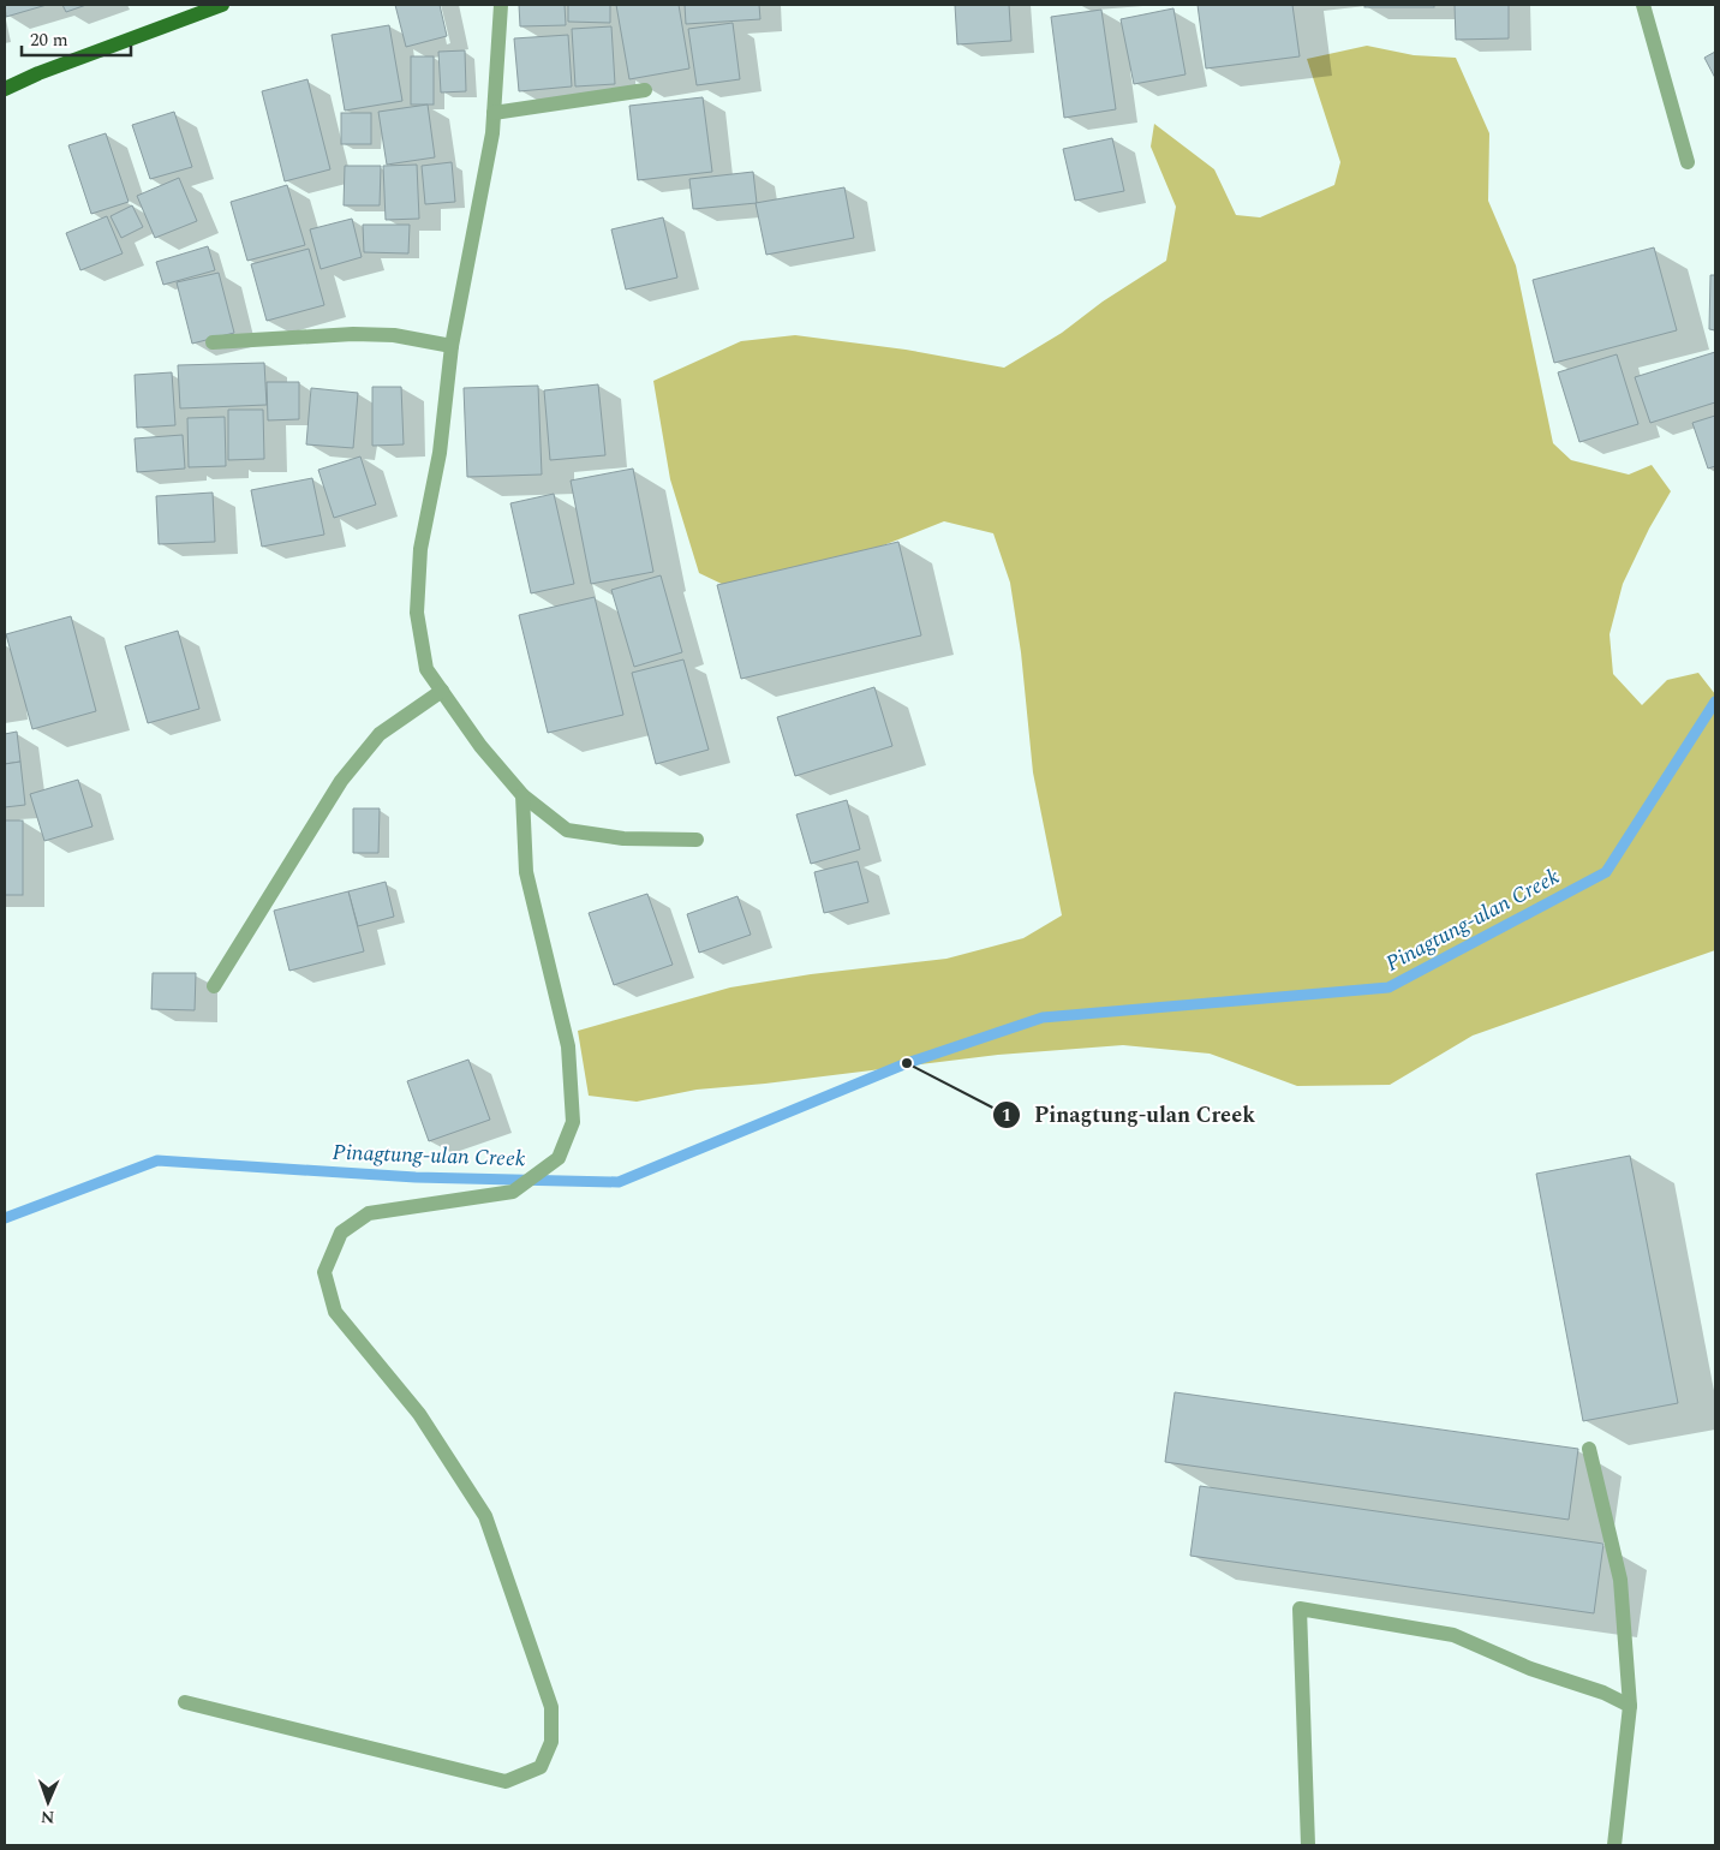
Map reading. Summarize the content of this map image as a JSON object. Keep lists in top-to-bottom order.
{
  "water": ["Pinagtung-ulan Creek"],
  "places": ["Pinagtung-ulan Creek"],
  "scale_bar": "20 m",
  "north": "bottom"
}
